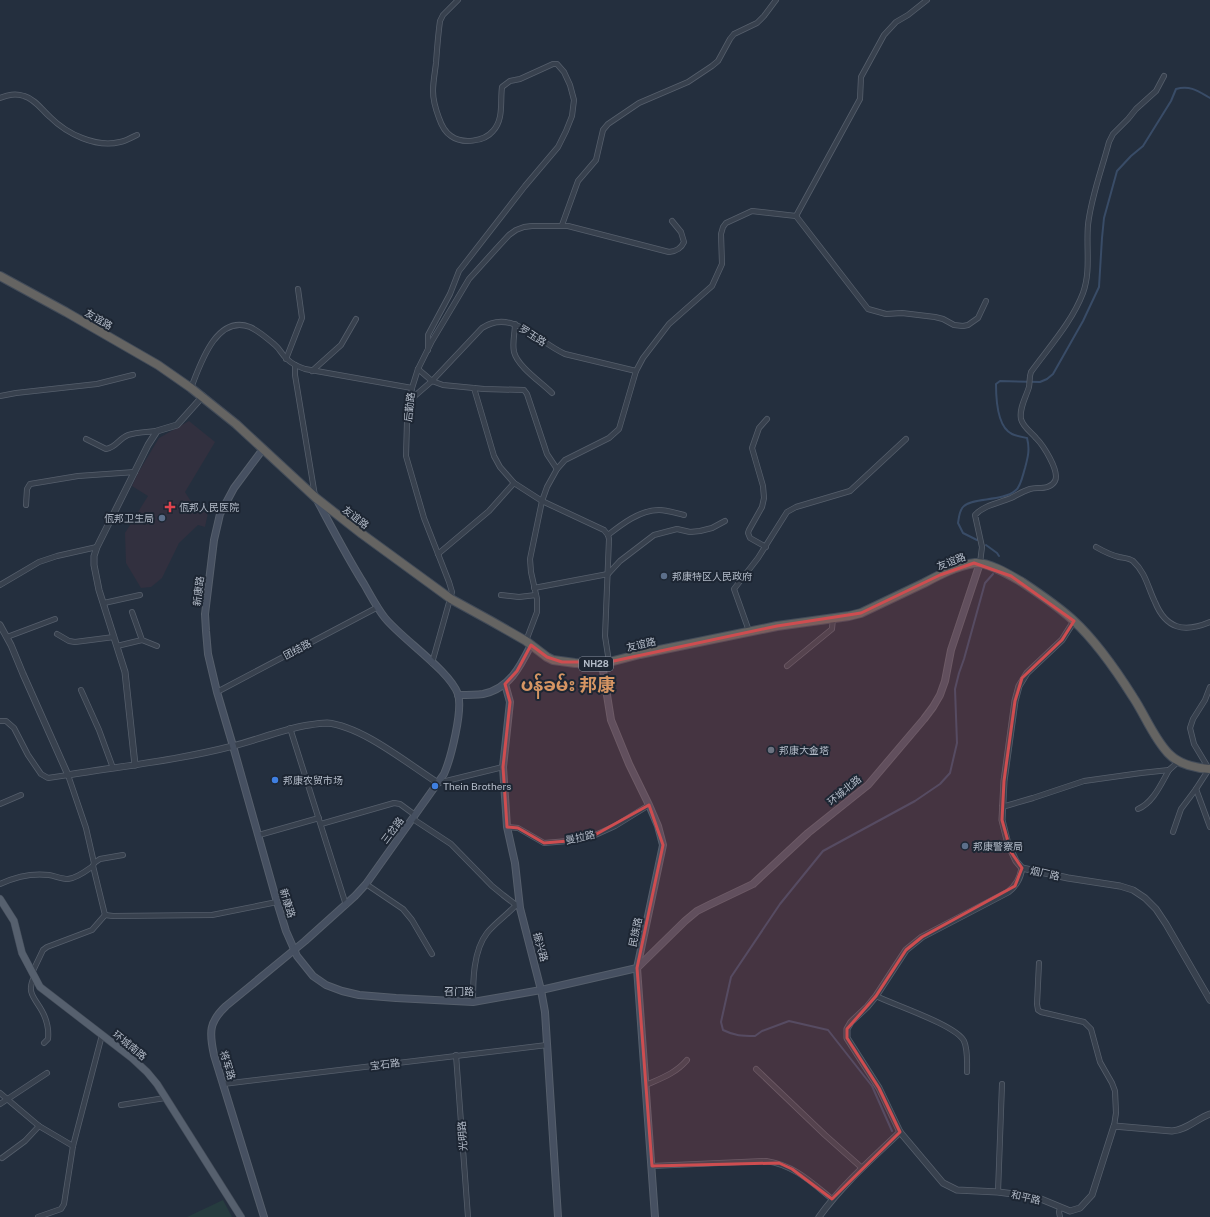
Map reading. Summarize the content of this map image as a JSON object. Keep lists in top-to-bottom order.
{
  "streets": {
    "highway": ["友谊路", "NH28"],
    "main road": [
      "新康路",
      "环城北路",
      "三岔路",
      "民族路",
      "振兴路",
      "召门路",
      "环城南路",
      "将军路"
    ],
    "street": [
      "罗玉路",
      "后勤路",
      "团结路",
      "曼拉路",
      "烟厂路",
      "宝石路",
      "光明路",
      "和平路"
    ]
  },
  "crossings": [
    ["友谊路", "后勤路"],
    ["友谊路", "新康路"],
    ["友谊路", "环城北路"],
    ["友谊路", "烟厂路"],
    ["友谊路", "民族路"],
    ["罗玉路", "后勤路"],
    ["新康路", "团结路"],
    ["新康路", "三岔路"],
    ["新康路", "召门路"],
    ["新康路", "将军路"],
    ["环城北路", "民族路"],
    ["环城北路", "召门路"],
    ["三岔路", "召门路"],
    ["三岔路", "将军路"],
    ["曼拉路", "民族路"],
    ["曼拉路", "振兴路"],
    ["烟厂路", "和平路"],
    ["民族路", "召门路"],
    ["振兴路", "召门路"],
    ["振兴路", "宝石路"],
    ["召门路", "将军路"],
    ["宝石路", "将军路"],
    ["宝石路", "光明路"]
  ],
  "districts": ["ပန်ခမ်း 邦康"],
  "places": {
    "health": ["佤邦人民医院"],
    "other": [
      "佤邦卫生局",
      "邦康特区人民政府",
      "邦康大金塔",
      "邦康农贸市场",
      "Thein Brothers",
      "邦康警察局"
    ]
  }
}
